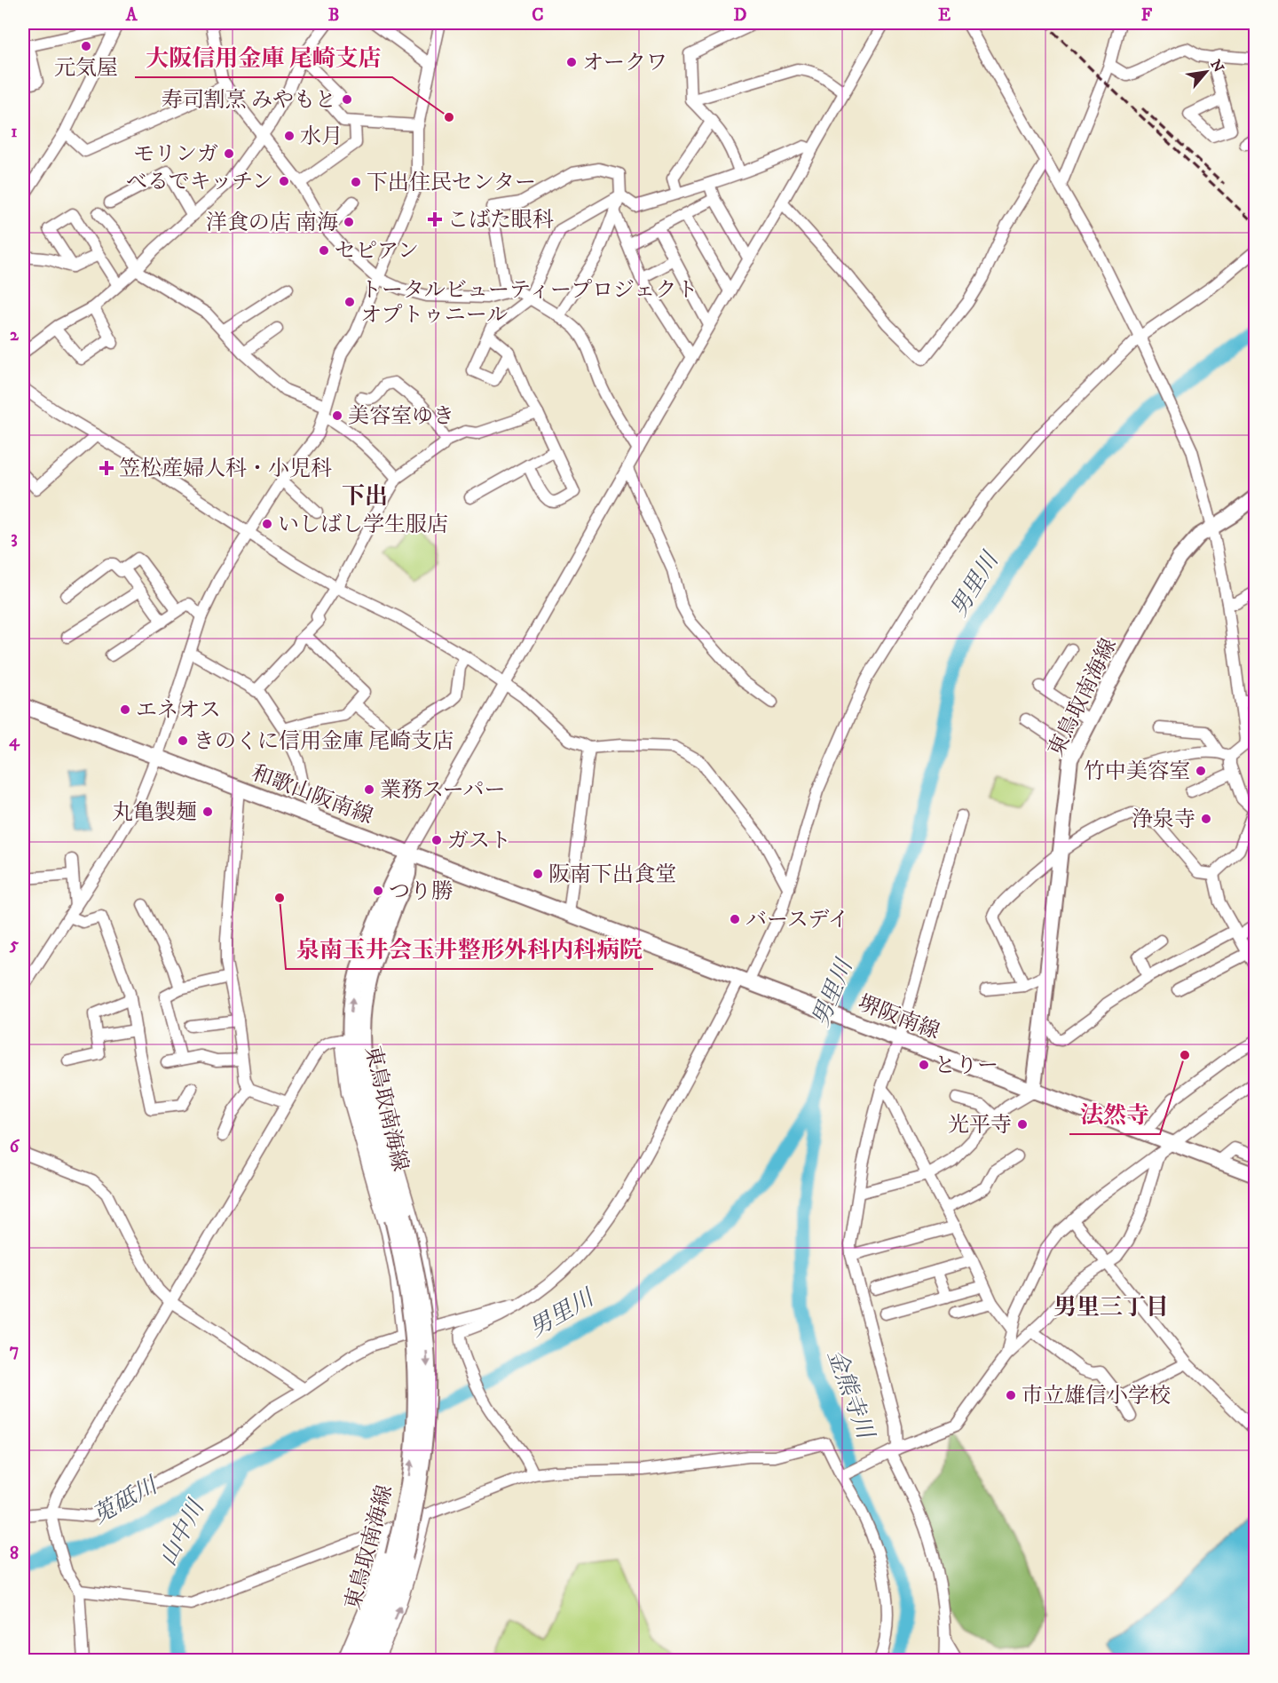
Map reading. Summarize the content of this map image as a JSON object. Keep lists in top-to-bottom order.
{
  "streets": {
    "main road": ["東鳥取南海線", "和歌山阪南線", "堺阪南線"]
  },
  "crossings": [
    ["東鳥取南海線", "和歌山阪南線"],
    ["東鳥取南海線", "堺阪南線"],
    ["和歌山阪南線", "堺阪南線"]
  ],
  "districts": ["下出", "男里三丁目"],
  "water": [
    "男里川",
    "金熊寺川",
    "莵砥川",
    "山中川"
  ],
  "places": {
    "other": [
      "元気屋",
      "オークワ",
      "寿司割烹 みやもと",
      "大阪信用金庫 尾崎支店",
      "水月",
      "モリンガ",
      "べるでキッチン",
      "下出住民センター",
      "洋食の店 南海",
      "セピアン",
      "トータルビューティープロジェクト オプトゥニール",
      "美容室ゆき",
      "いしばし学生服店",
      "エネオス",
      "きのくに信用金庫 尾崎支店",
      "竹中美容室",
      "業務スーパー",
      "丸亀製麺",
      "浄泉寺",
      "ガスト",
      "阪南下出食堂",
      "つり勝",
      "泉南玉井会玉井整形外科内科病院",
      "バースデイ",
      "法然寺",
      "とりー",
      "光平寺",
      "市立雄信小学校"
    ],
    "health": ["こばた眼科", "笠松産婦人科・小児科"]
  },
  "north": "top right",
  "grid": {
    "columns": [
      "A",
      "B",
      "C",
      "D",
      "E",
      "F"
    ],
    "rows": [
      "1",
      "2",
      "3",
      "4",
      "5",
      "6",
      "7",
      "8"
    ]
  }
}
